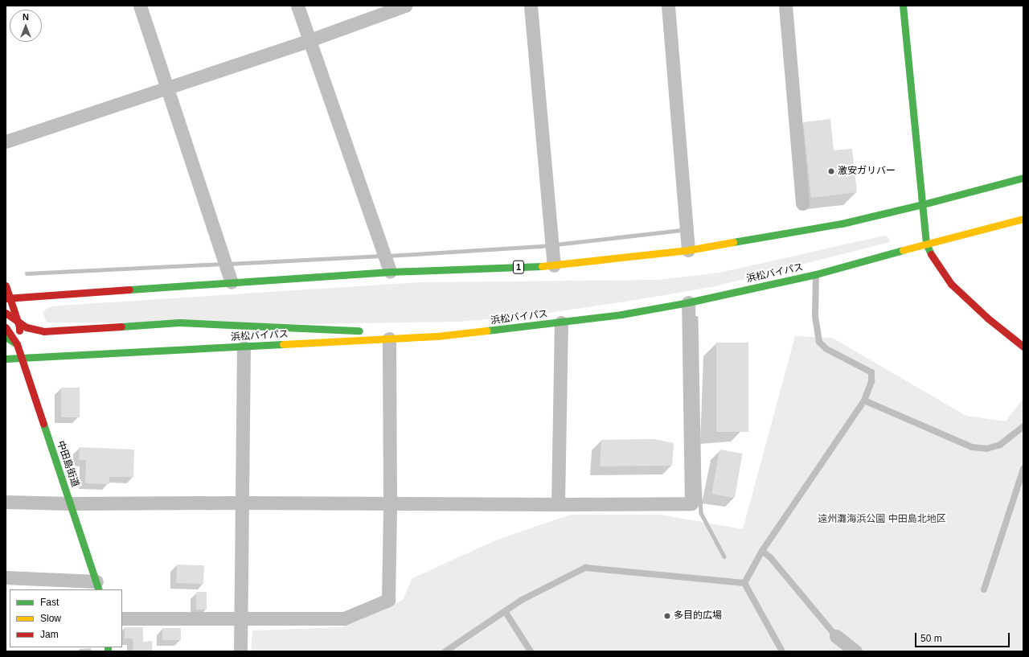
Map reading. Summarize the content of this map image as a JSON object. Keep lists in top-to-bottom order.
{
  "streets": {
    "main road": ["1", "浜松バイパス", "中田島街道"]
  },
  "crossings": [
    ["1", "中田島街道"],
    ["浜松バイパス", "中田島街道"]
  ],
  "parks": ["遠州灘海浜公園 中田島北地区"],
  "places": ["激安ガリバー", "多目的広場"],
  "legend": ["Fast", "Slow", "Jam"],
  "scale_bar": "50 m",
  "north": "top"
}
